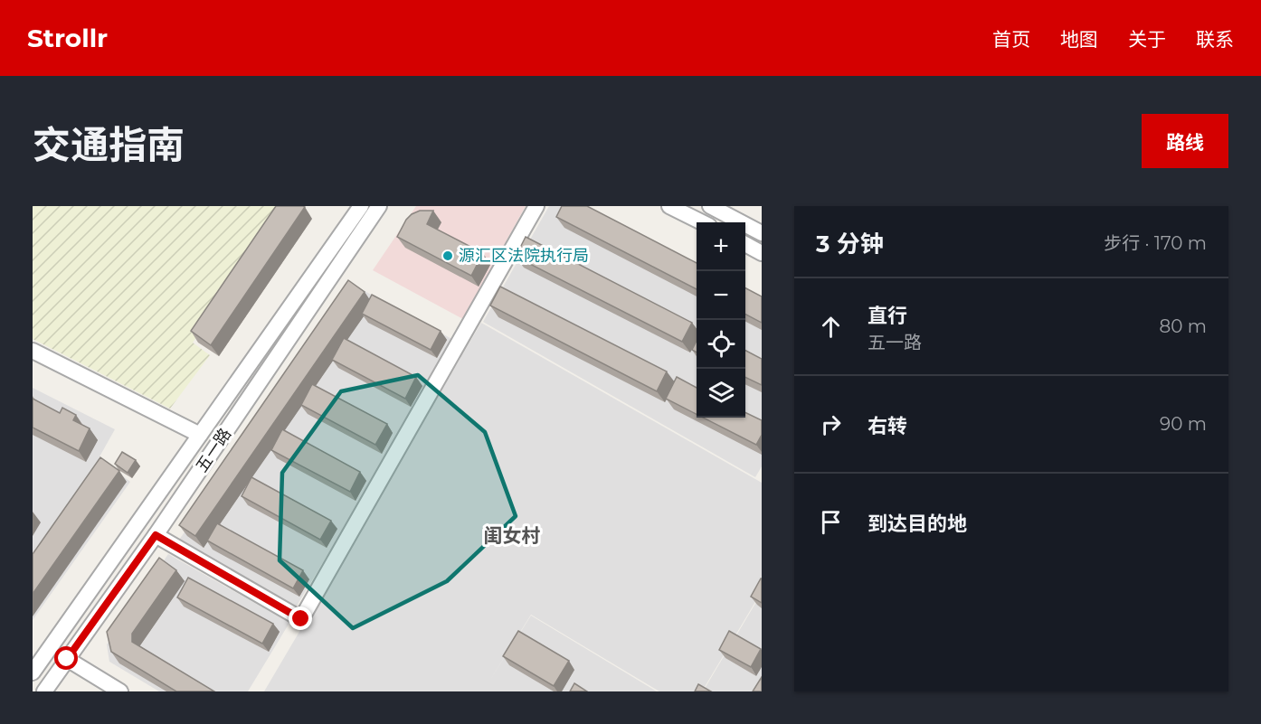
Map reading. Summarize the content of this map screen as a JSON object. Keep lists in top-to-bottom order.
{
  "streets": {
    "street": ["五一路"]
  },
  "districts": ["闺女村"],
  "places": ["源汇区法院执行局"],
  "page": {
    "header": "Strollr",
    "nav": [
      "首页",
      "地图",
      "关于",
      "联系"
    ],
    "title": "交通指南",
    "buttons": "路线",
    "heading": ["3 分钟", "步行 · 170 m"],
    "map_buttons": ["+", "−"],
    "list": [
      ["直行", "五一路", "80 m"],
      ["右转", "90 m"],
      "到达目的地"
    ]
  }
}
